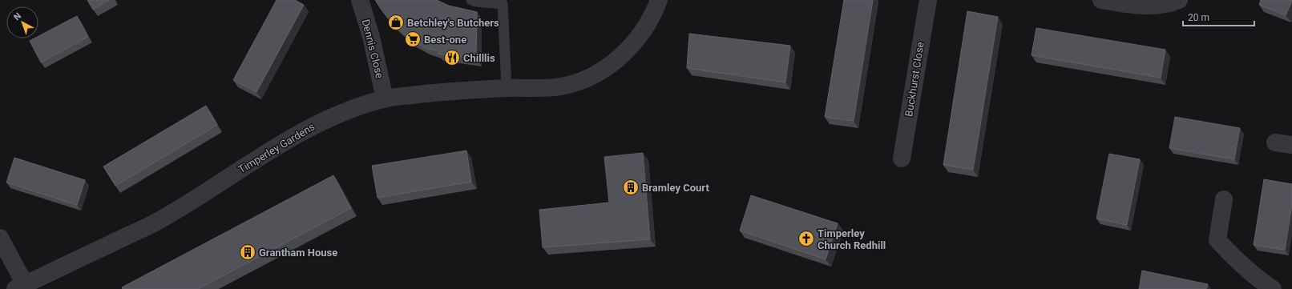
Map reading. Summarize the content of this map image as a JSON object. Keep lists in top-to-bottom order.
{
  "streets": {
    "street": ["Dennis Close", "Buckhurst Close", "Timperley Gardens"]
  },
  "crossings": [
    ["Dennis Close", "Timperley Gardens"]
  ],
  "places": {
    "shop": ["Betchley's Butchers"],
    "supermarket": ["Best-one"],
    "restaurant": ["Chilllis"],
    "building": ["Bramley Court", "Grantham House"],
    "church": ["Timperley Church Redhill"]
  },
  "scale_bar": "20 m",
  "north": "top left"
}
